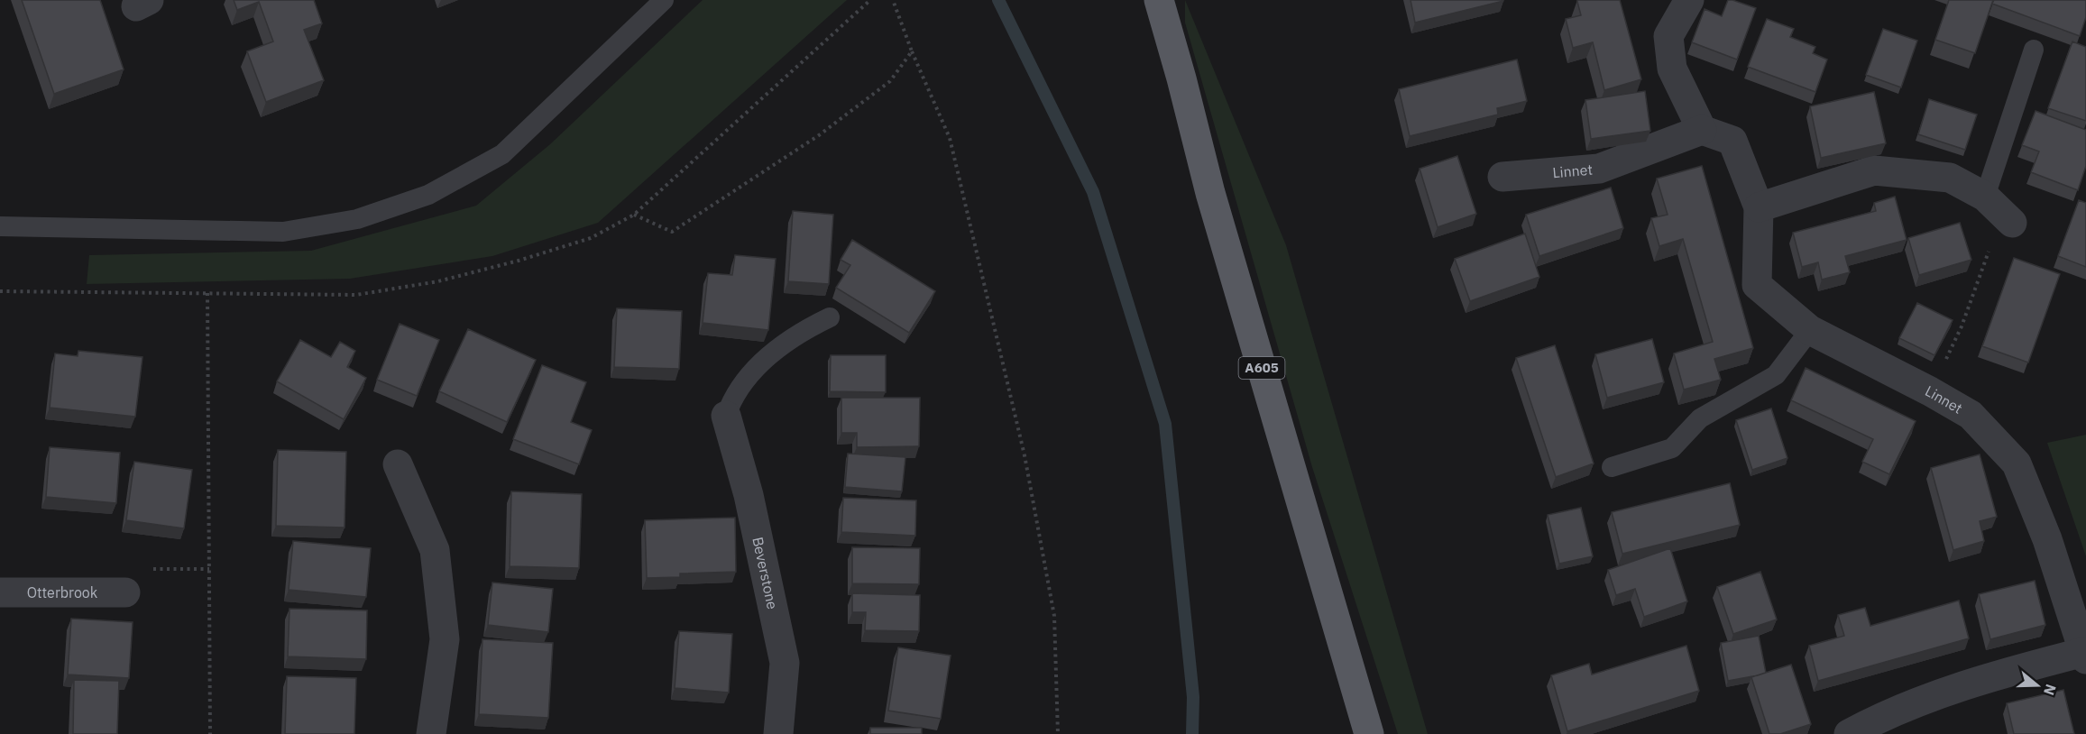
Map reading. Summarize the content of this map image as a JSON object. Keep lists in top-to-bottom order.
{
  "streets": {
    "main road": ["A605"],
    "street": ["Linnet", "Beverstone", "Otterbrook"]
  },
  "north": "right"
}
